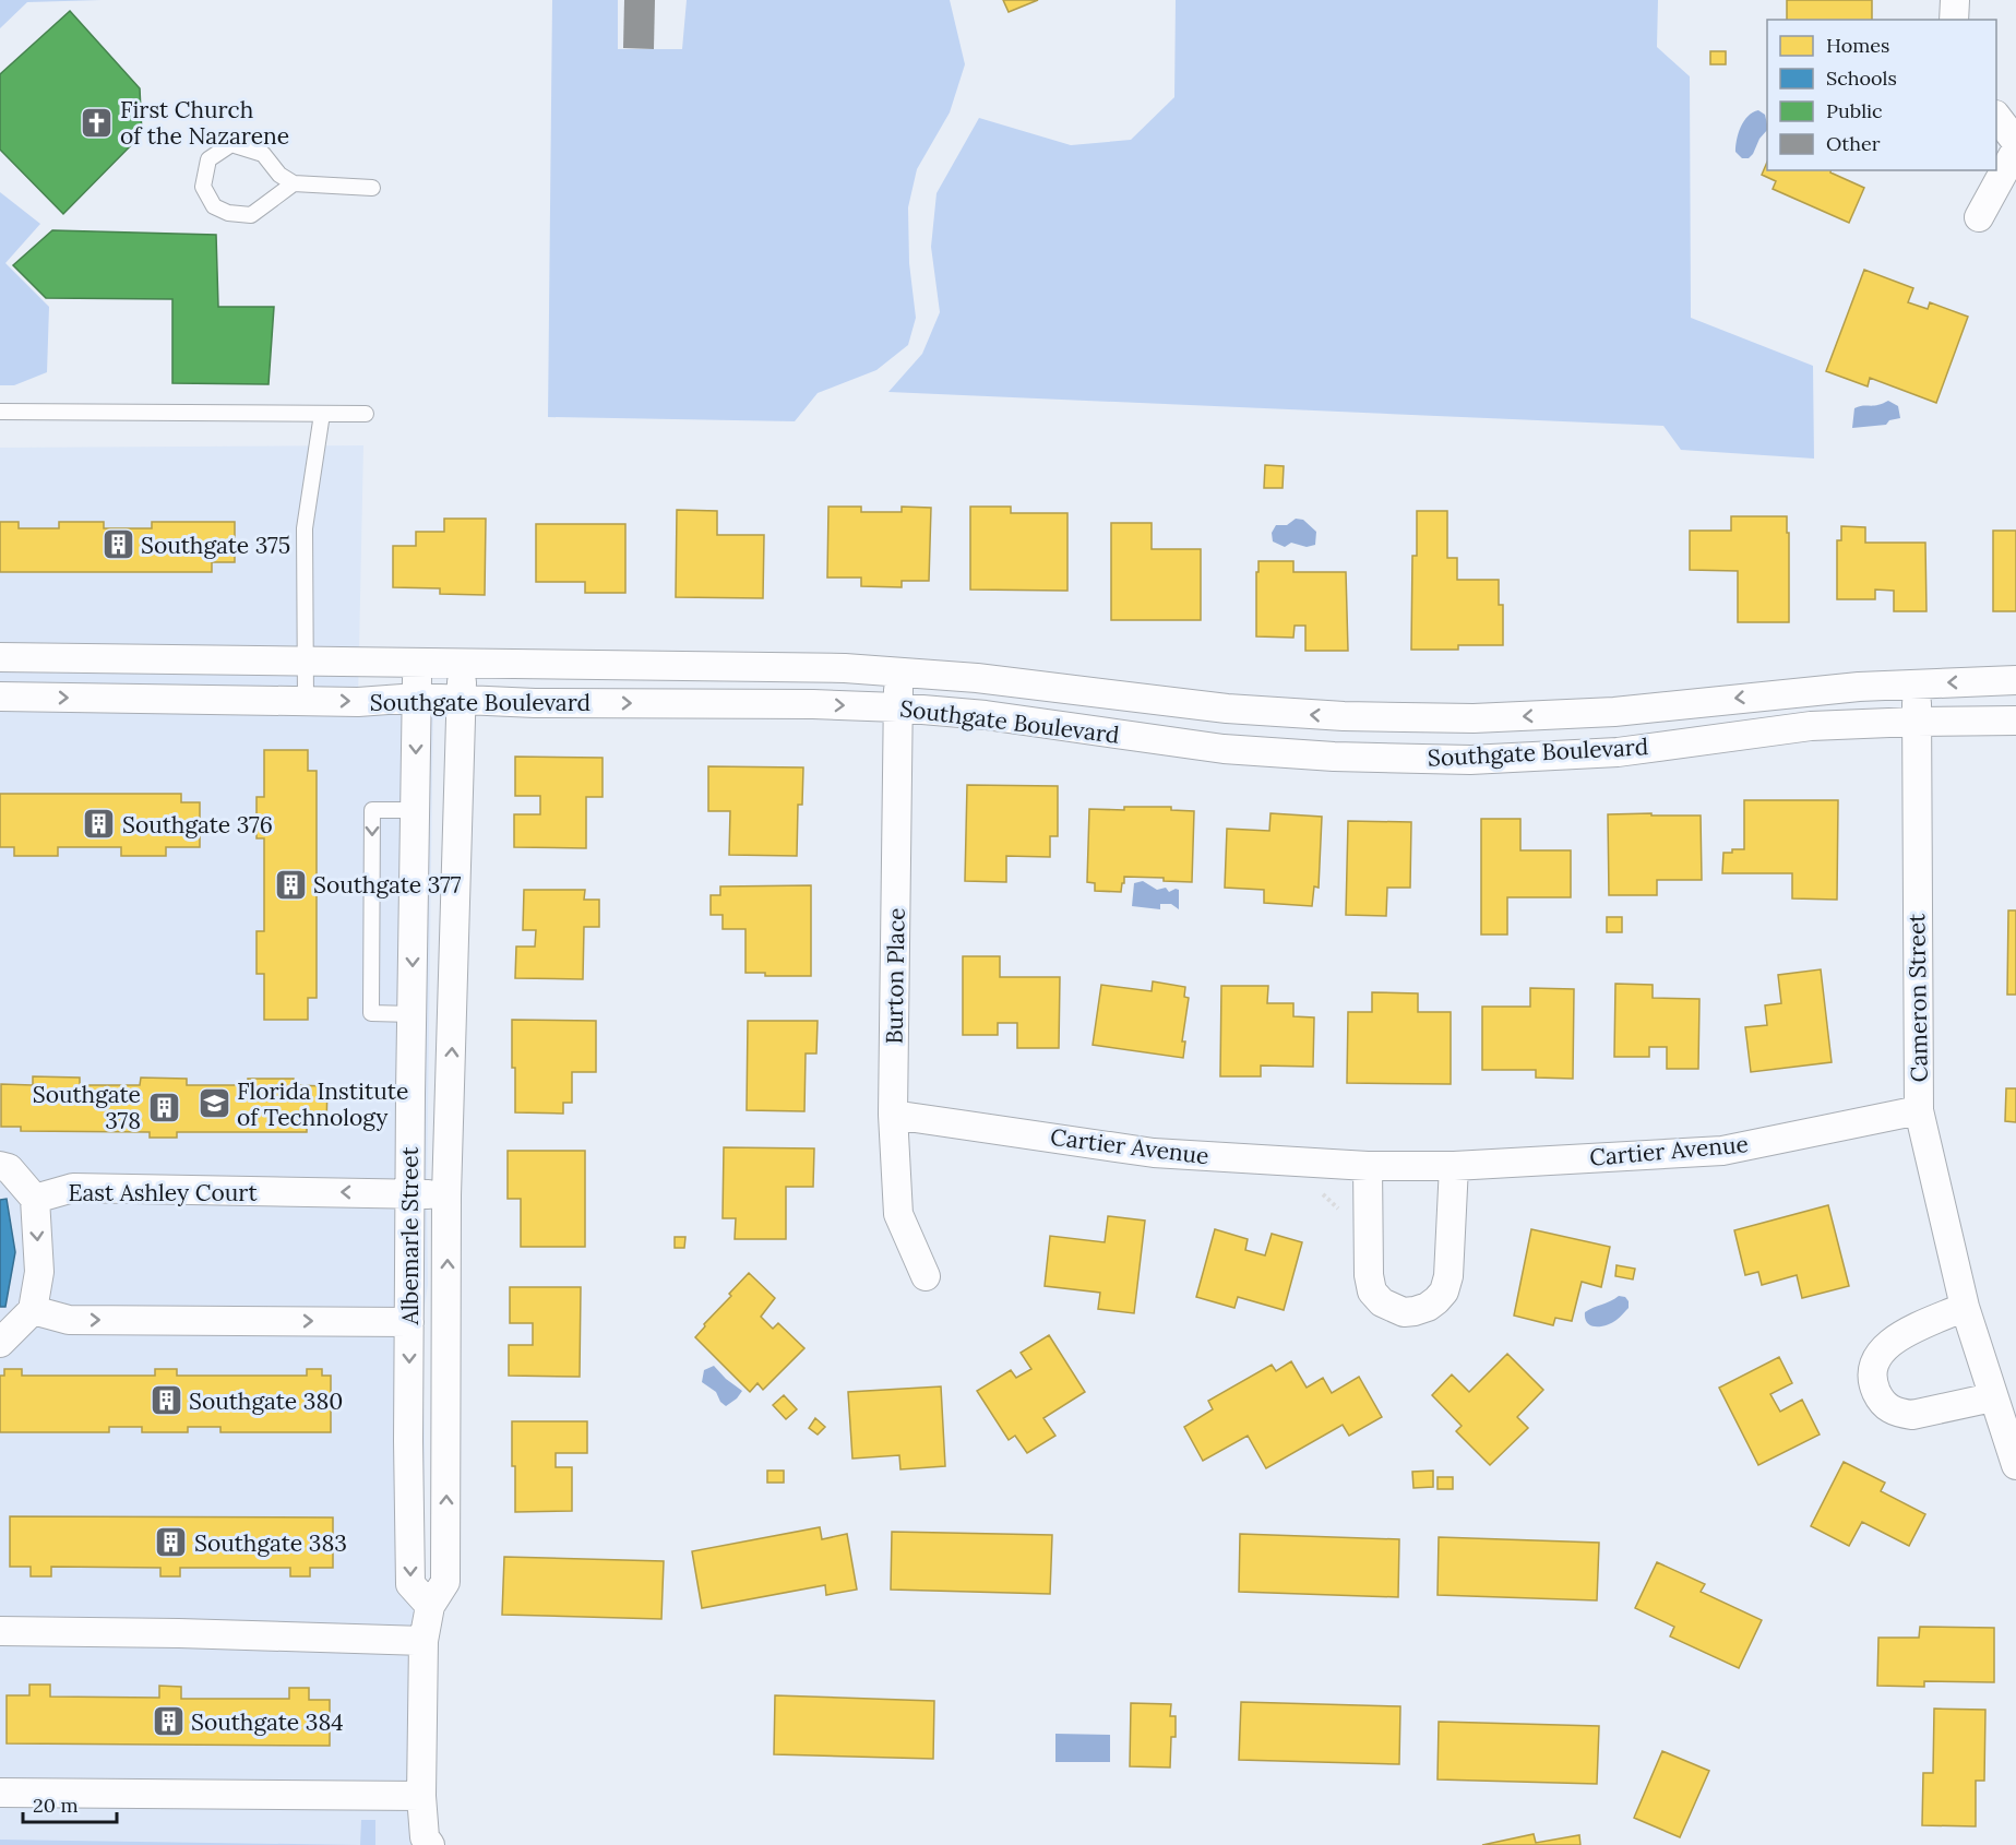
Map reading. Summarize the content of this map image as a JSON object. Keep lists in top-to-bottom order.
{
  "streets": {
    "street": [
      "Southgate Boulevard",
      "Burton Place",
      "Cameron Street",
      "Cartier Avenue",
      "East Ashley Court",
      "Albemarle Street"
    ]
  },
  "crossings": [
    ["Southgate Boulevard", "Burton Place"],
    ["Southgate Boulevard", "Cameron Street"],
    ["Southgate Boulevard", "Albemarle Street"],
    ["Burton Place", "Cartier Avenue"],
    ["Cameron Street", "Cartier Avenue"],
    ["East Ashley Court", "Albemarle Street"]
  ],
  "places": {
    "church": ["First Church of the Nazarene"],
    "building": [
      "Southgate 375",
      "Southgate 376",
      "Southgate 377",
      "Southgate 378",
      "Southgate 380",
      "Southgate 383",
      "Southgate 384"
    ],
    "school or university": ["Florida Institute of Technology"]
  },
  "legend": [
    "Homes",
    "Schools",
    "Public",
    "Other"
  ],
  "scale_bar": "20 m"
}
